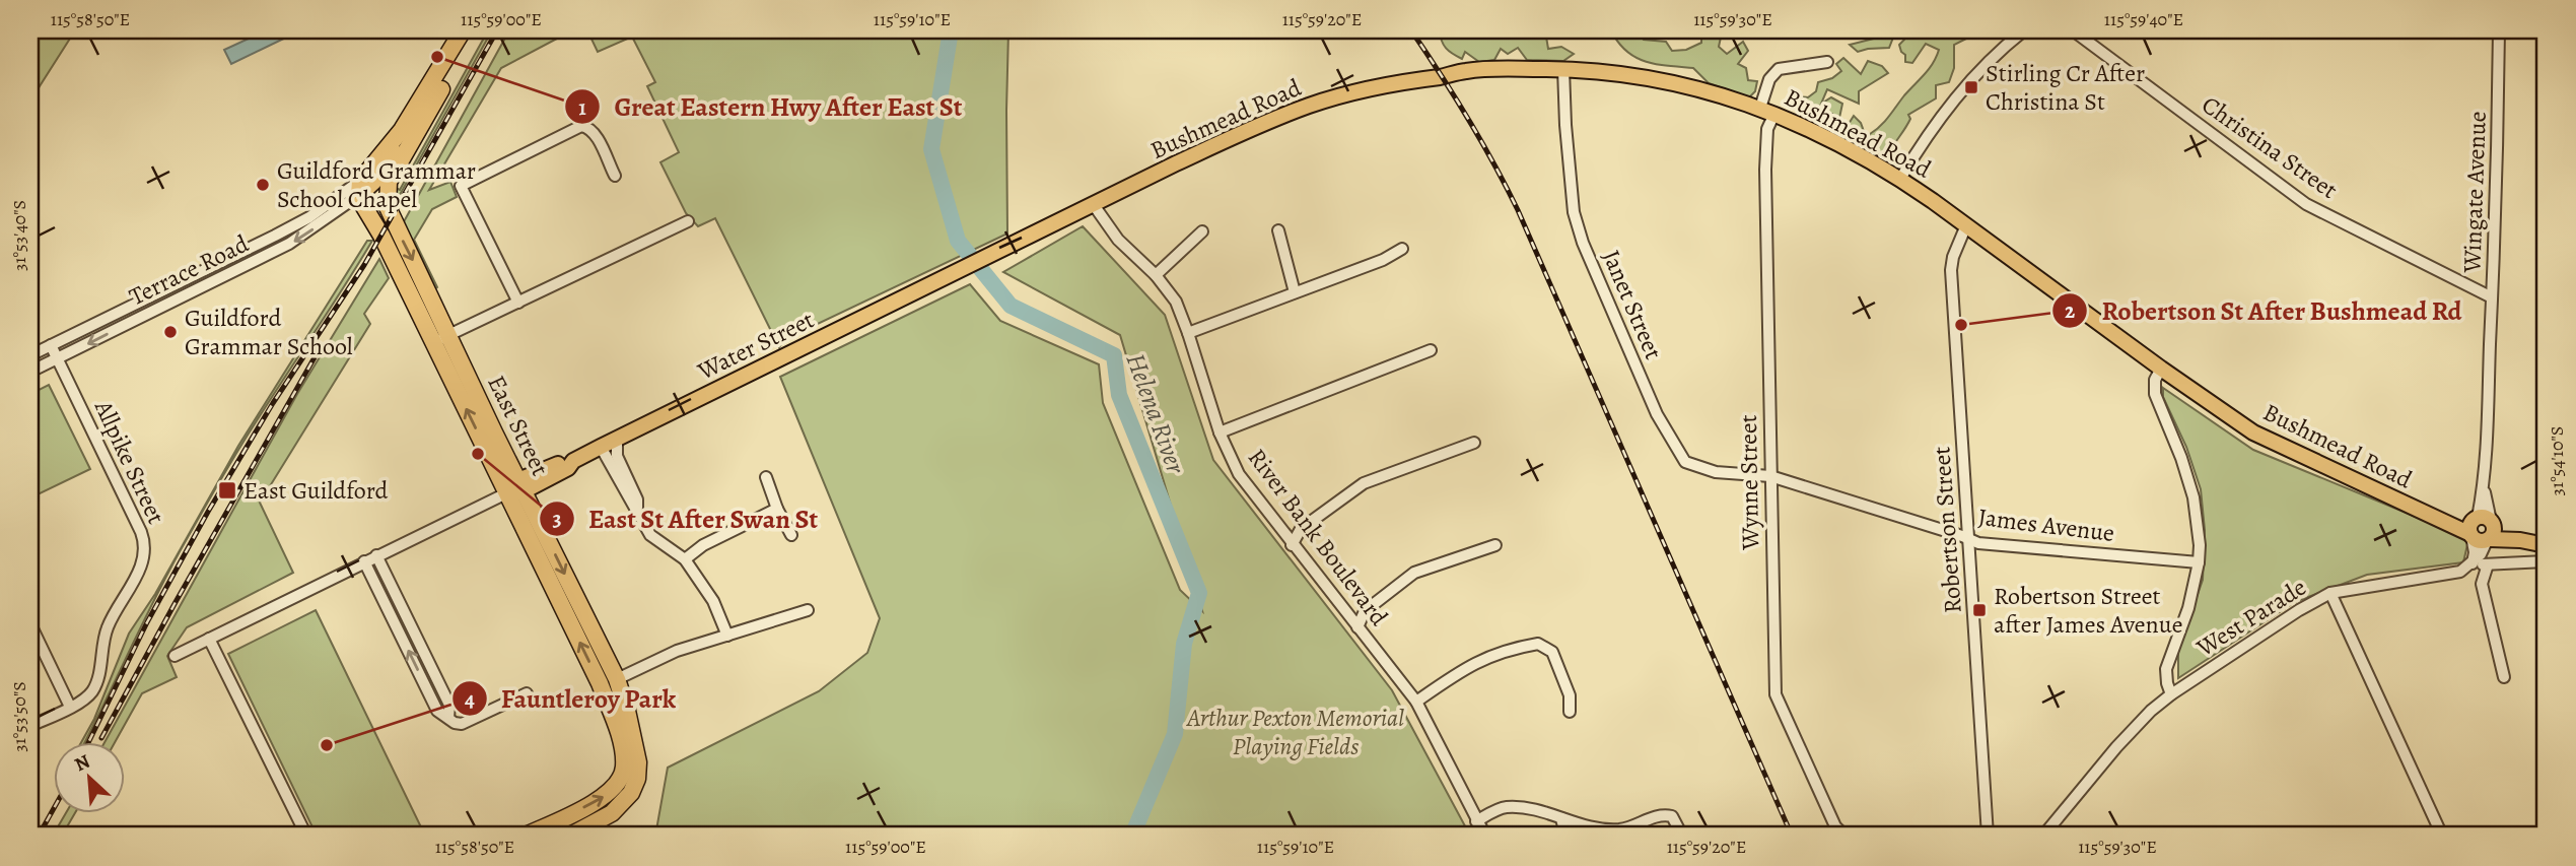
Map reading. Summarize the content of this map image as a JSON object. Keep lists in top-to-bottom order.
{
  "streets": {
    "highway": ["East Street"],
    "main road": ["Bushmead Road", "Water Street"],
    "street": [
      "Christina Street",
      "Wingate Avenue",
      "Terrace Road",
      "Janet Street",
      "Allpike Street",
      "Wynne Street",
      "James Avenue",
      "Robertson Street",
      "River Bank Boulevard",
      "West Parade"
    ]
  },
  "crossings": [
    ["Bushmead Road", "Wingate Avenue"],
    ["Bushmead Road", "Janet Street"],
    ["Bushmead Road", "Water Street"],
    ["Bushmead Road", "Wynne Street"],
    ["Bushmead Road", "Robertson Street"],
    ["Bushmead Road", "River Bank Boulevard"],
    ["Christina Street", "Wingate Avenue"],
    ["Wingate Avenue", "West Parade"],
    ["Terrace Road", "East Street"],
    ["Terrace Road", "Allpike Street"],
    ["Janet Street", "Wynne Street"],
    ["Janet Street", "James Avenue"],
    ["Water Street", "East Street"],
    ["Wynne Street", "James Avenue"],
    ["James Avenue", "Robertson Street"]
  ],
  "water": ["Helena River"],
  "parks": ["Arthur Pexton Memorial Playing Fields"],
  "places": {
    "other": [
      "Great Eastern Hwy After East St",
      "Guildford Grammar School Chapel",
      "Robertson St After Bushmead Rd",
      "Guildford Grammar School",
      "East St After Swan St",
      "Fauntleroy Park"
    ],
    "transit": ["Stirling Cr After Christina St", "East Guildford", "Robertson Street after James Avenue"]
  },
  "north": "top left",
  "coordinates": [
    "115°58'50\"E",
    "115°59'00\"E",
    "115°59'10\"E",
    "115°59'20\"E",
    "115°59'30\"E",
    "115°59'40\"E",
    "31°53'40\"S",
    "31°54'10\"S",
    "31°53'50\"S"
  ]
}
